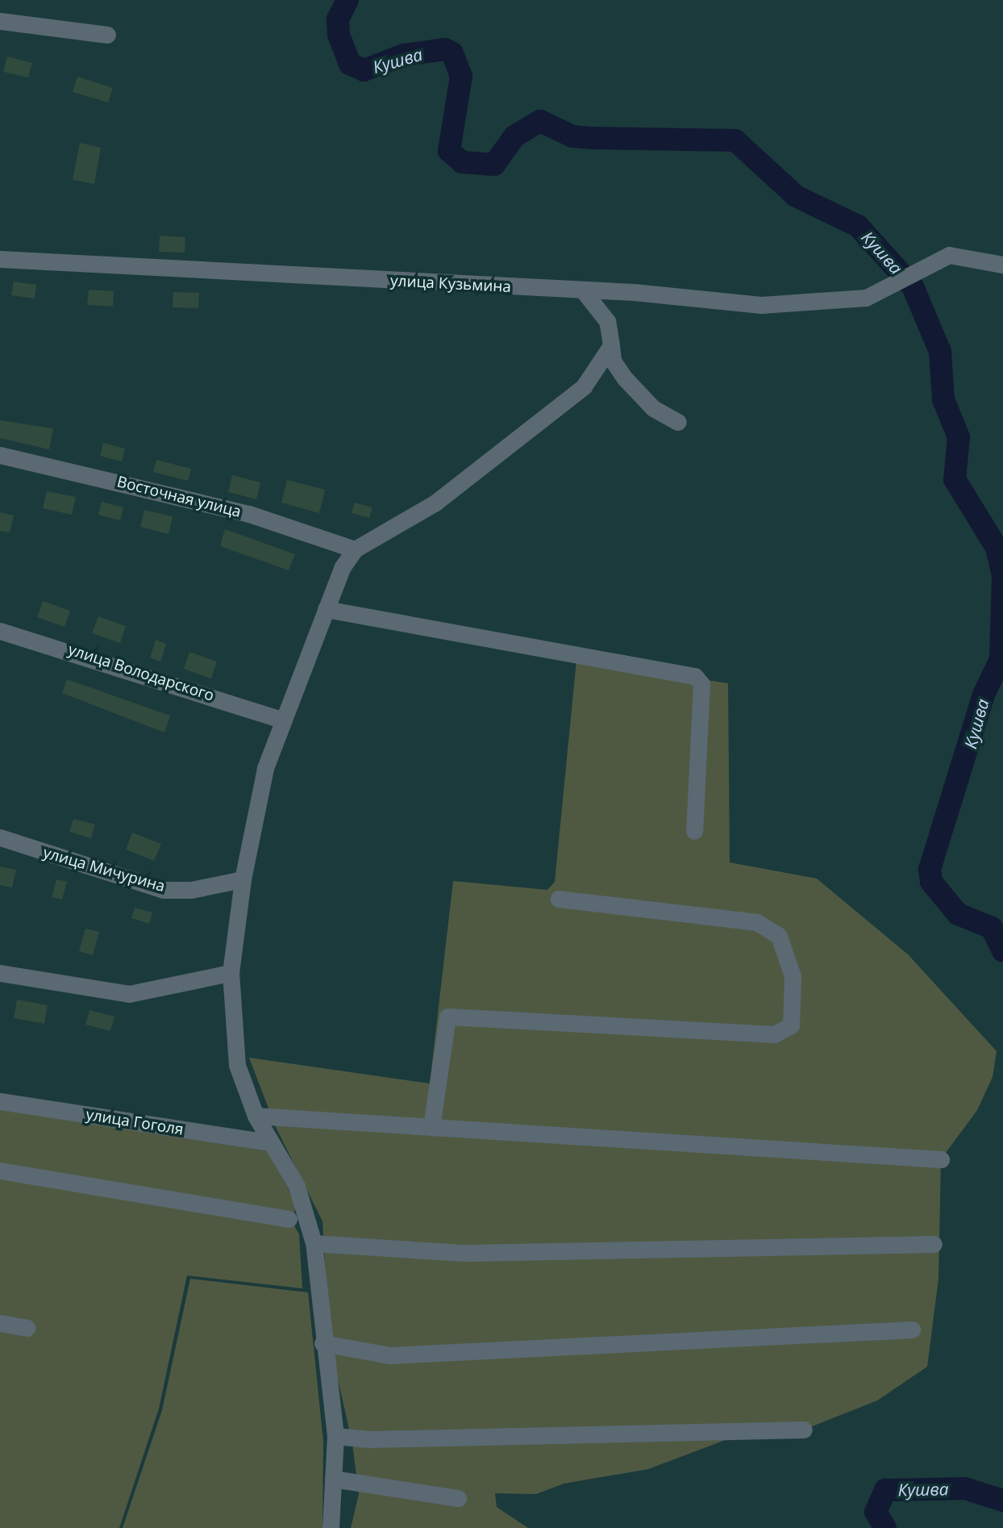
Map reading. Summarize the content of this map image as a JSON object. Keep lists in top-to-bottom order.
{
  "streets": {
    "street": [
      "улица Кузьмина",
      "Восточная улица",
      "улица Володарского",
      "улица Мичурина",
      "улица Гоголя"
    ]
  },
  "water": ["Кушва"]
}
